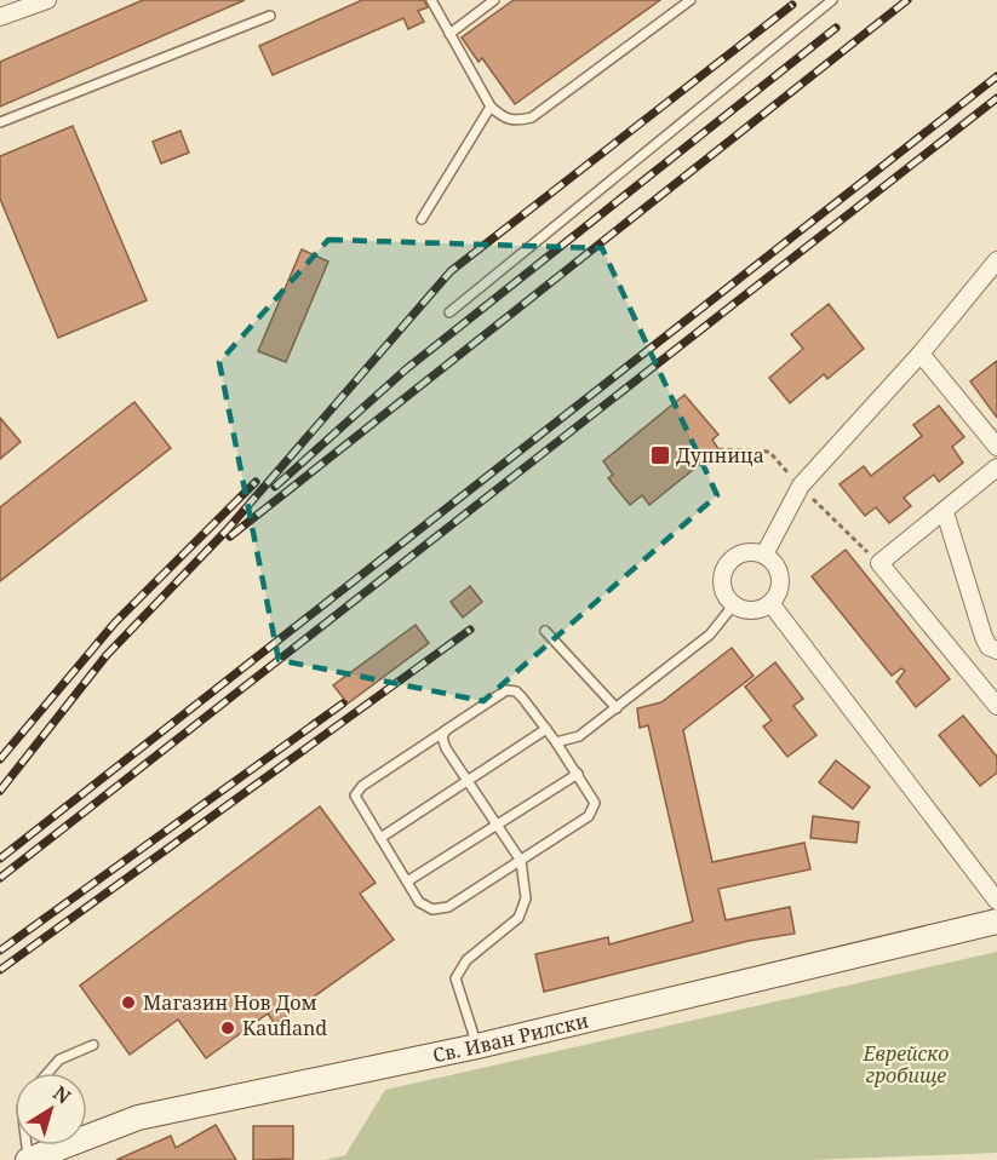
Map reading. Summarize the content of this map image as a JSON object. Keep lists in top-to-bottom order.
{
  "streets": {
    "street": ["Св. Иван Рилски"]
  },
  "parks": ["Еврейско гробище"],
  "places": {
    "transit": ["Дупница"],
    "other": ["Магазин Нов Дом", "Kaufland"]
  },
  "north": "top right"
}
